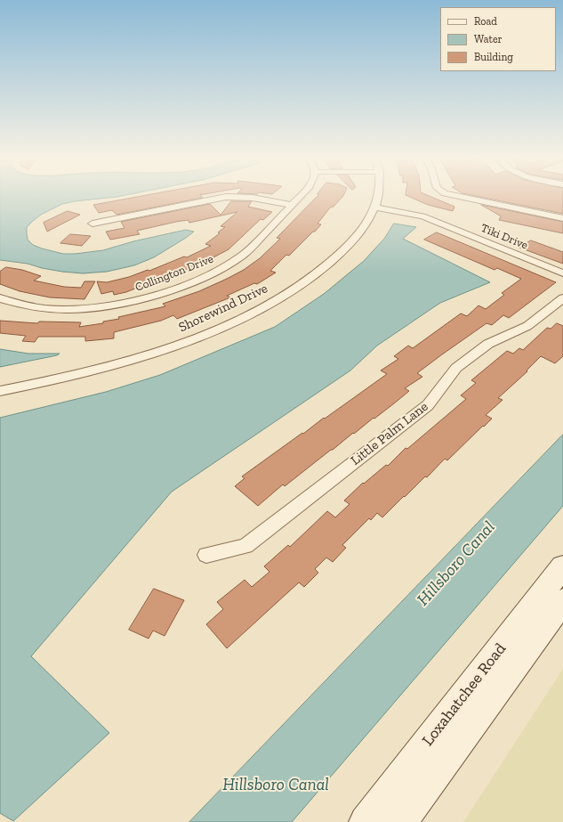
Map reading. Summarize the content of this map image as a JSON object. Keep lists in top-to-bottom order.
{
  "streets": {
    "main road": ["Loxahatchee Road"],
    "street": [
      "Tiki Drive",
      "Collington Drive",
      "Shorewind Drive",
      "Little Palm Lane"
    ]
  },
  "crossings": [
    ["Tiki Drive", "Shorewind Drive"]
  ],
  "water": ["Hillsboro Canal"],
  "legend": ["Road", "Water", "Building"]
}
